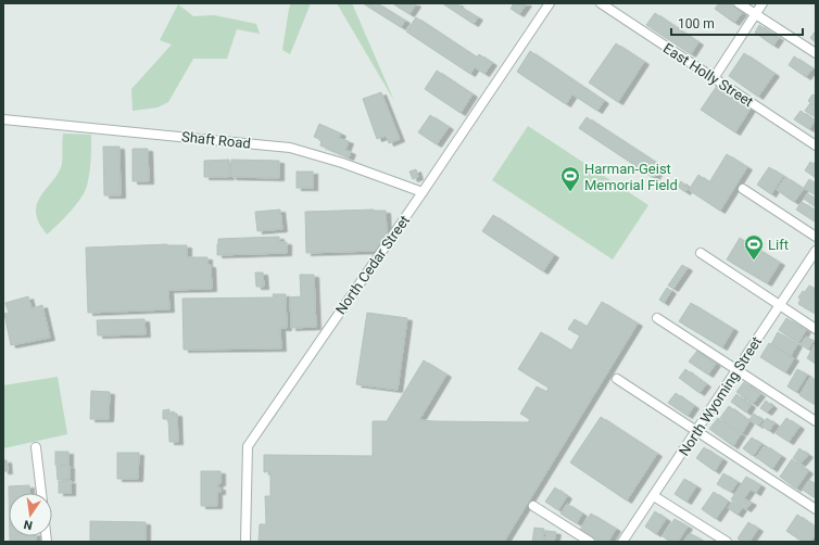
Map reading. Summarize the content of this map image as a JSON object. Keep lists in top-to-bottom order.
{
  "streets": {
    "street": [
      "East Holly Street",
      "Shaft Road",
      "North Cedar Street",
      "North Wyoming Street"
    ]
  },
  "crossings": [
    ["Shaft Road", "North Cedar Street"]
  ],
  "places": {
    "sports": ["Harman-Geist Memorial Field", "Lift"]
  },
  "scale_bar": "100 m",
  "north": "bottom"
}
